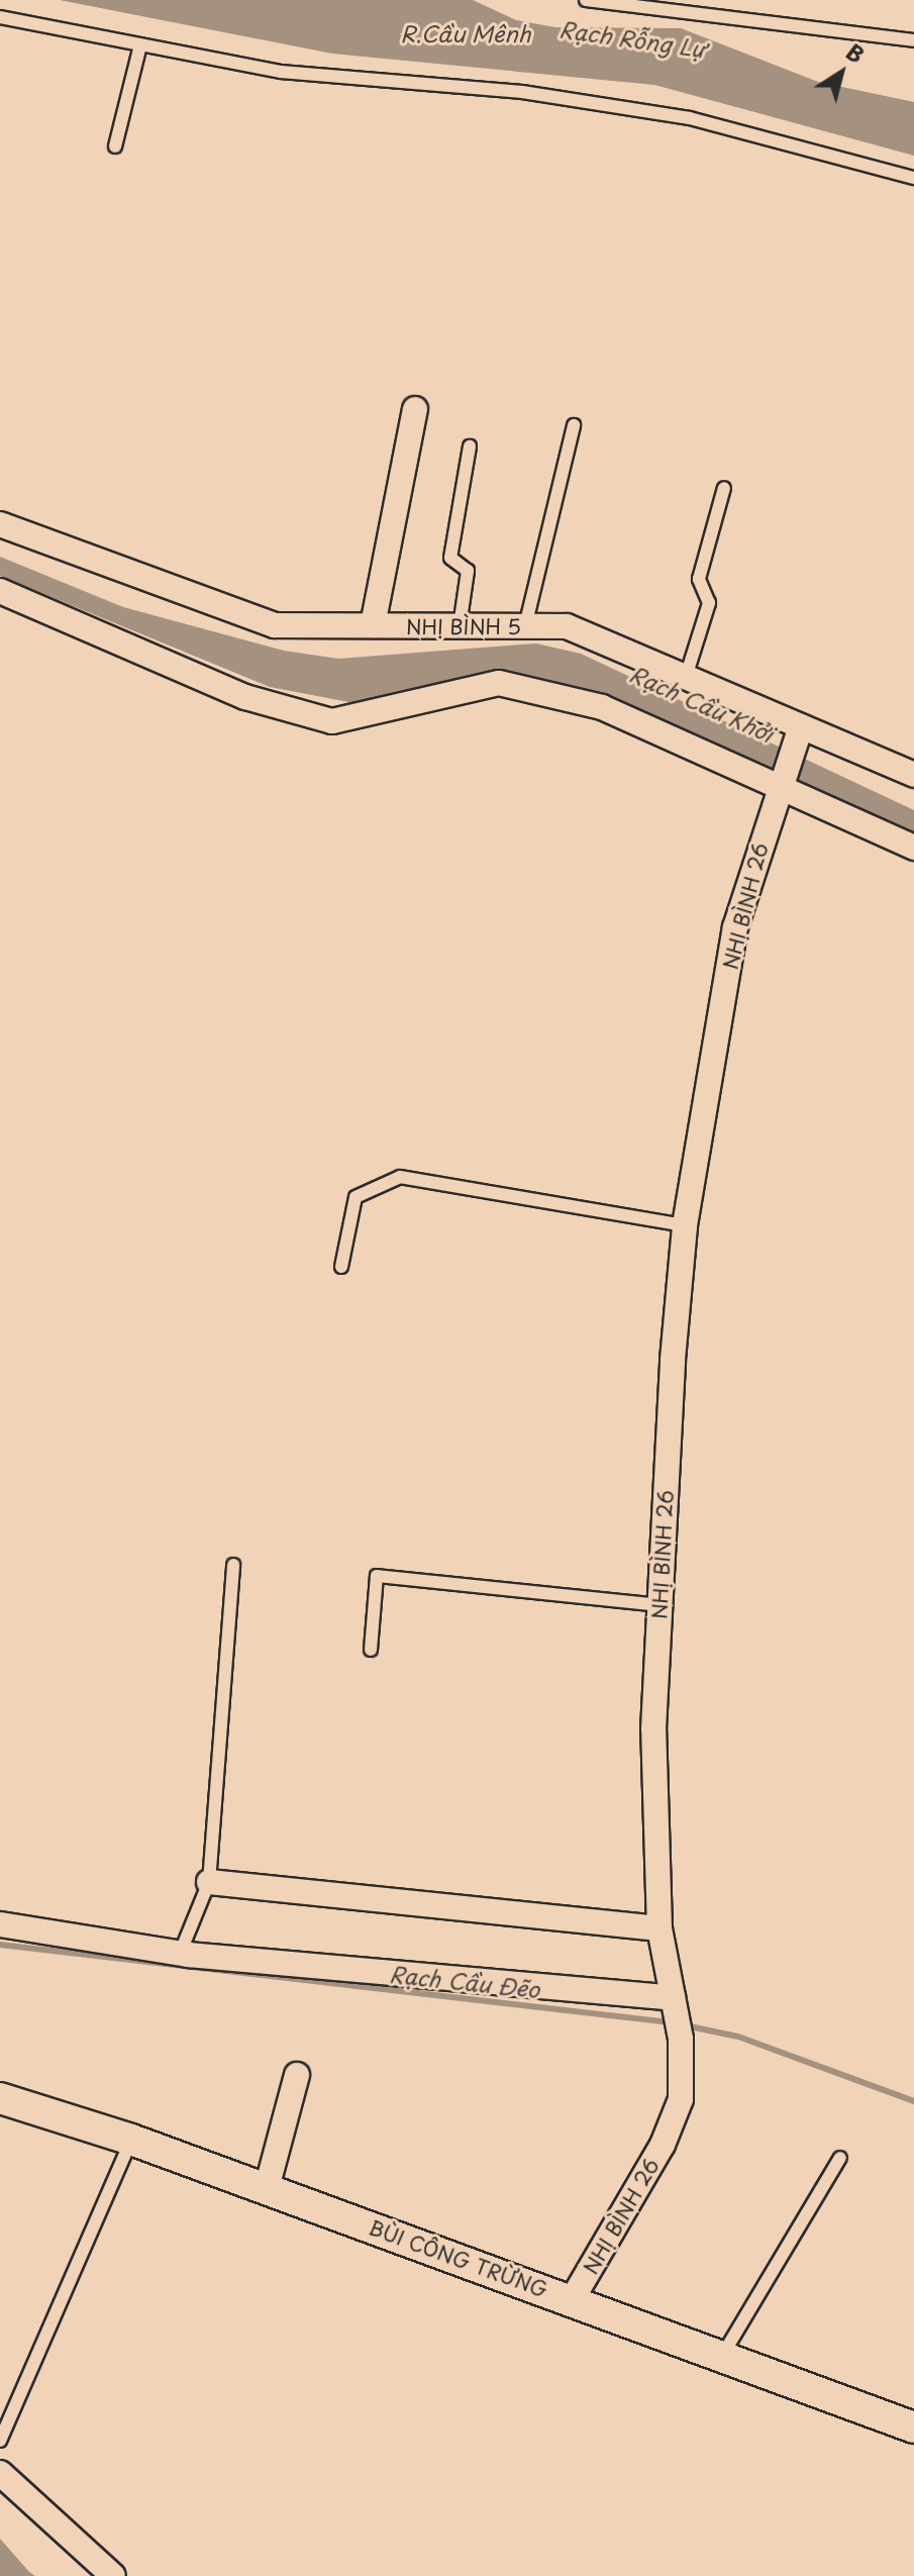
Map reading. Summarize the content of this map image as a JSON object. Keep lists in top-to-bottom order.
{
  "streets": {
    "street": ["NHỊ BÌNH 5", "NHỊ BÌNH 26", "BÙI CÔNG TRỪNG"]
  },
  "crossings": [
    ["NHỊ BÌNH 5", "NHỊ BÌNH 26"],
    ["NHỊ BÌNH 26", "BÙI CÔNG TRỪNG"]
  ],
  "water": [
    "R.Cầu Mênh",
    "Rạch Rỗng Lự",
    "Rạch Cầu Khởi",
    "Rạch Cầu Đẽo"
  ],
  "north": "top right"
}
